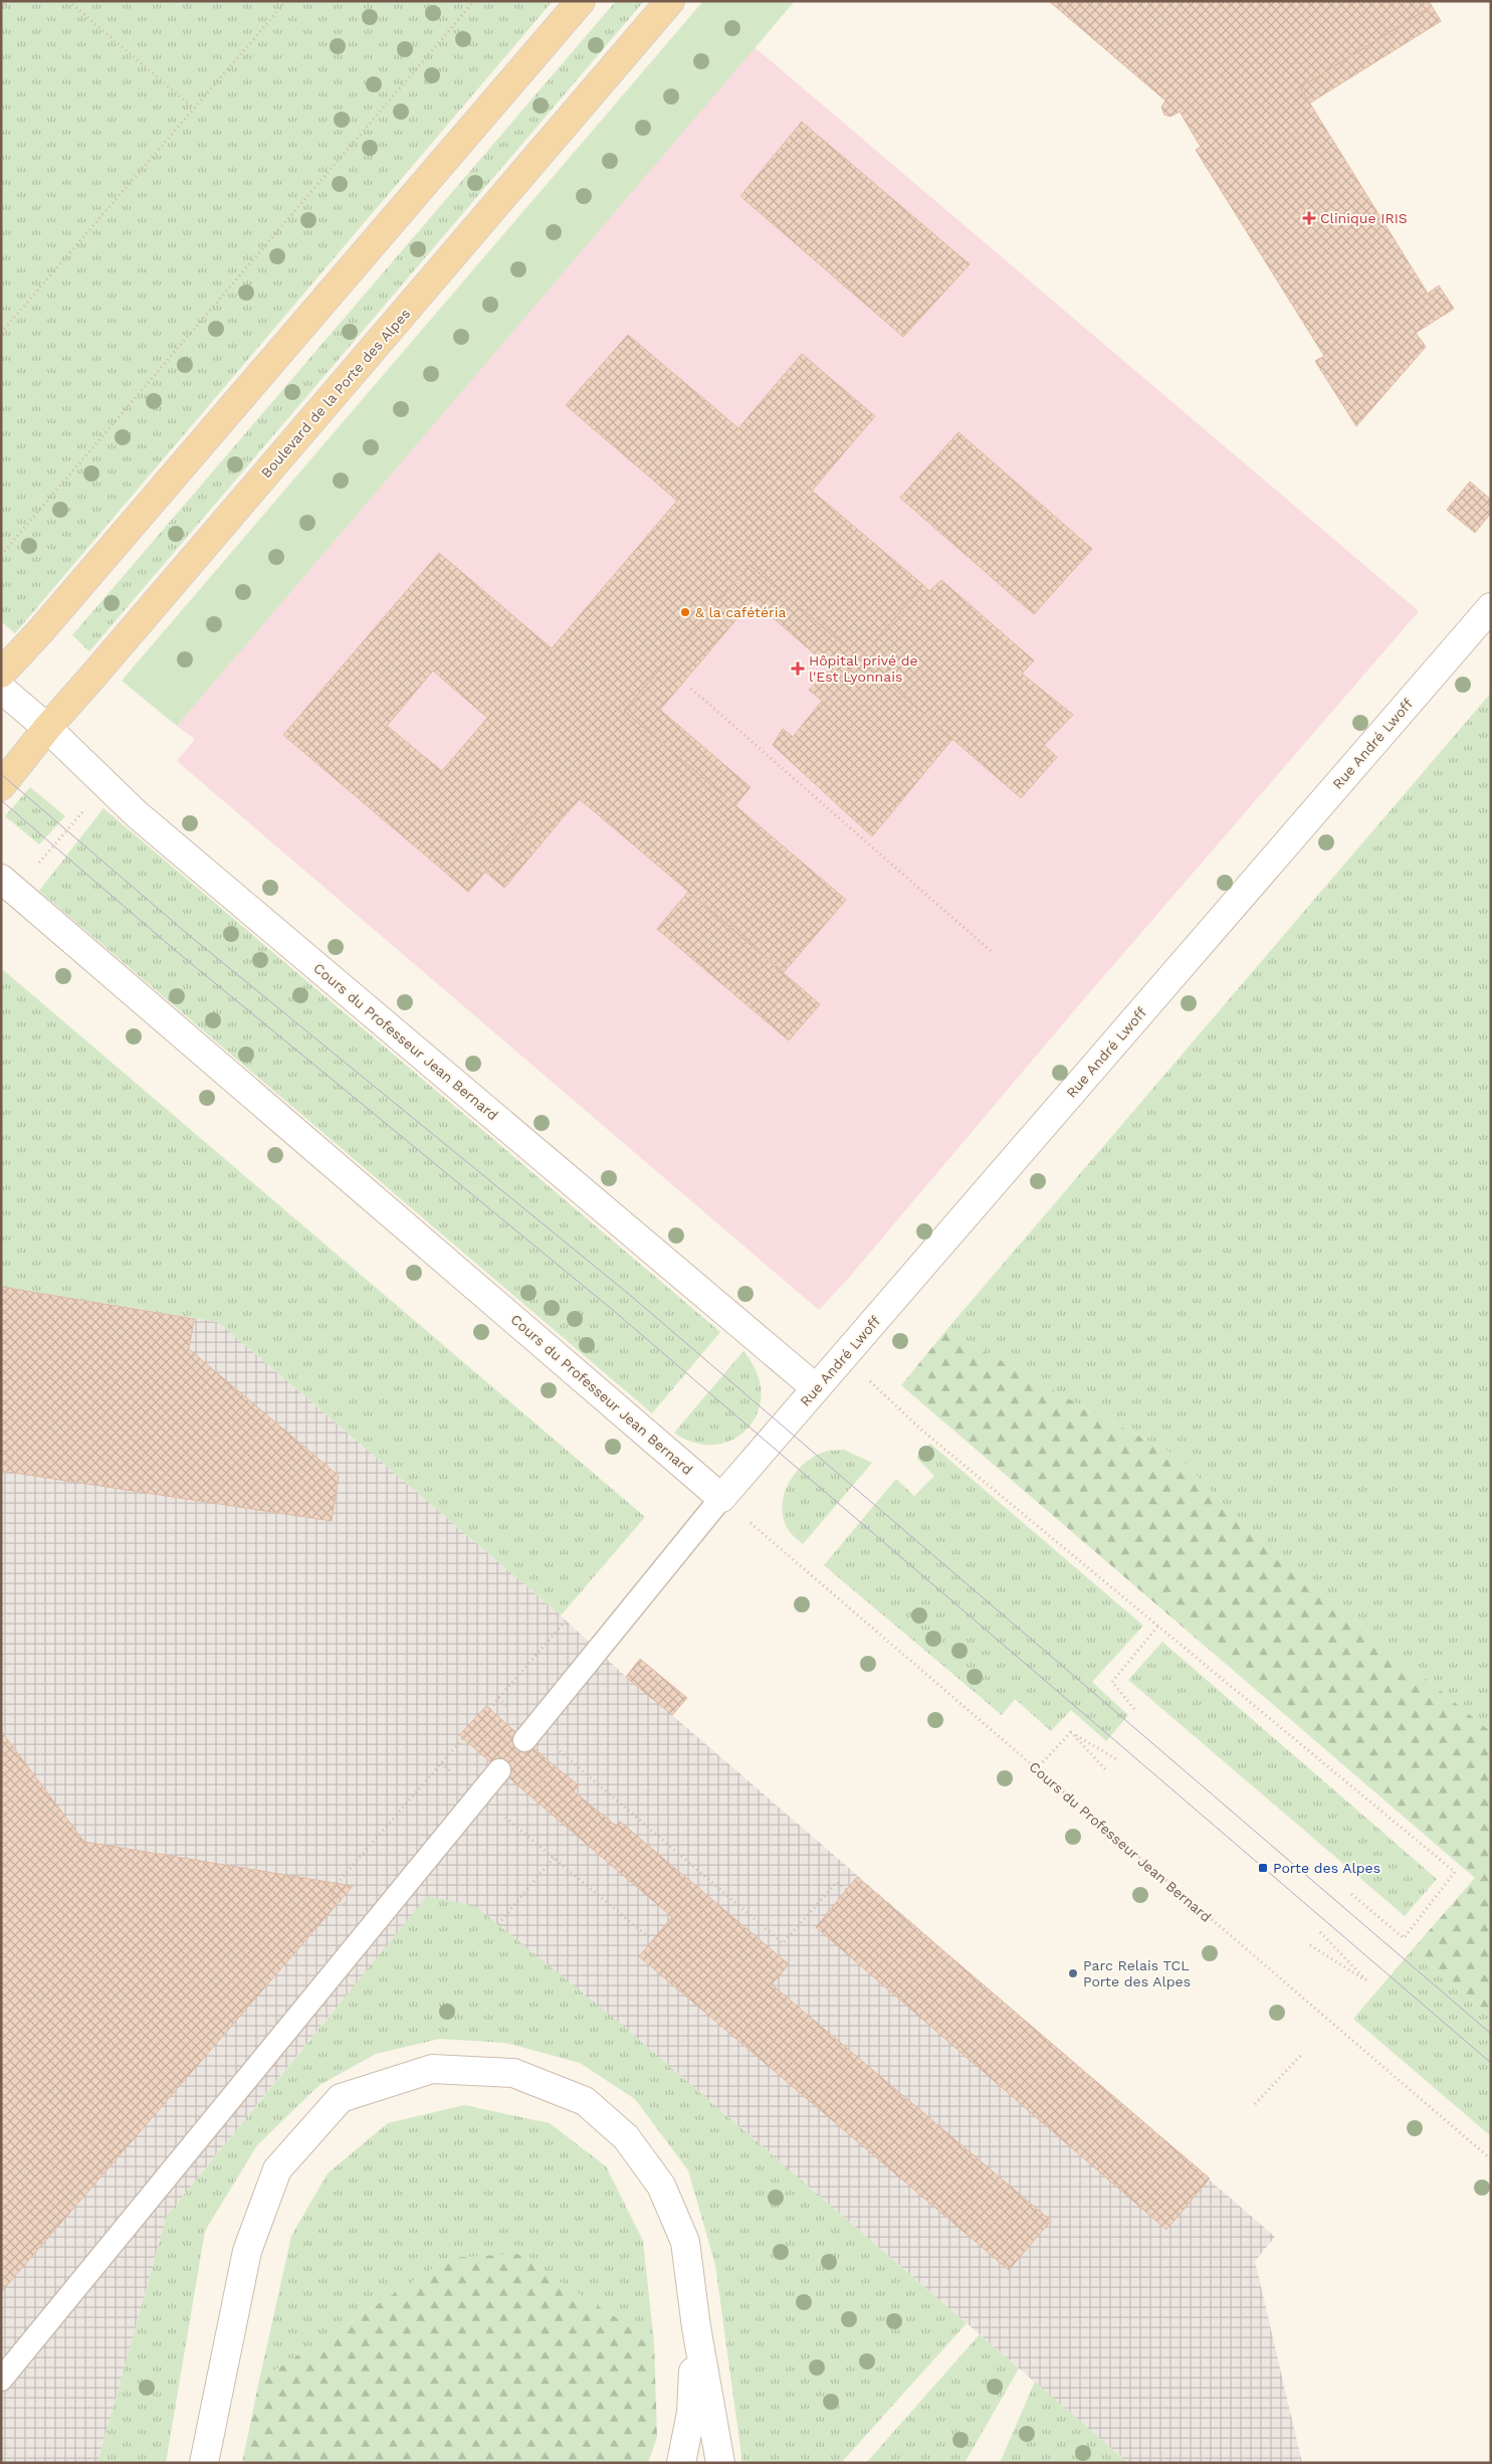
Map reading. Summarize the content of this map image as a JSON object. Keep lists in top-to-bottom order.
{
  "streets": {
    "main road": ["Boulevard de la Porte des Alpes"],
    "street": ["Rue André Lwoff", "Cours du Professeur Jean Bernard"]
  },
  "crossings": [
    ["Boulevard de la Porte des Alpes", "Cours du Professeur Jean Bernard"],
    ["Rue André Lwoff", "Cours du Professeur Jean Bernard"]
  ],
  "places": {
    "health": ["Clinique IRIS", "Hôpital privé de l'Est Lyonnais"],
    "other": ["& la cafétéria", "Parc Relais TCL Porte des Alpes"],
    "transit": ["Porte des Alpes"]
  }
}
